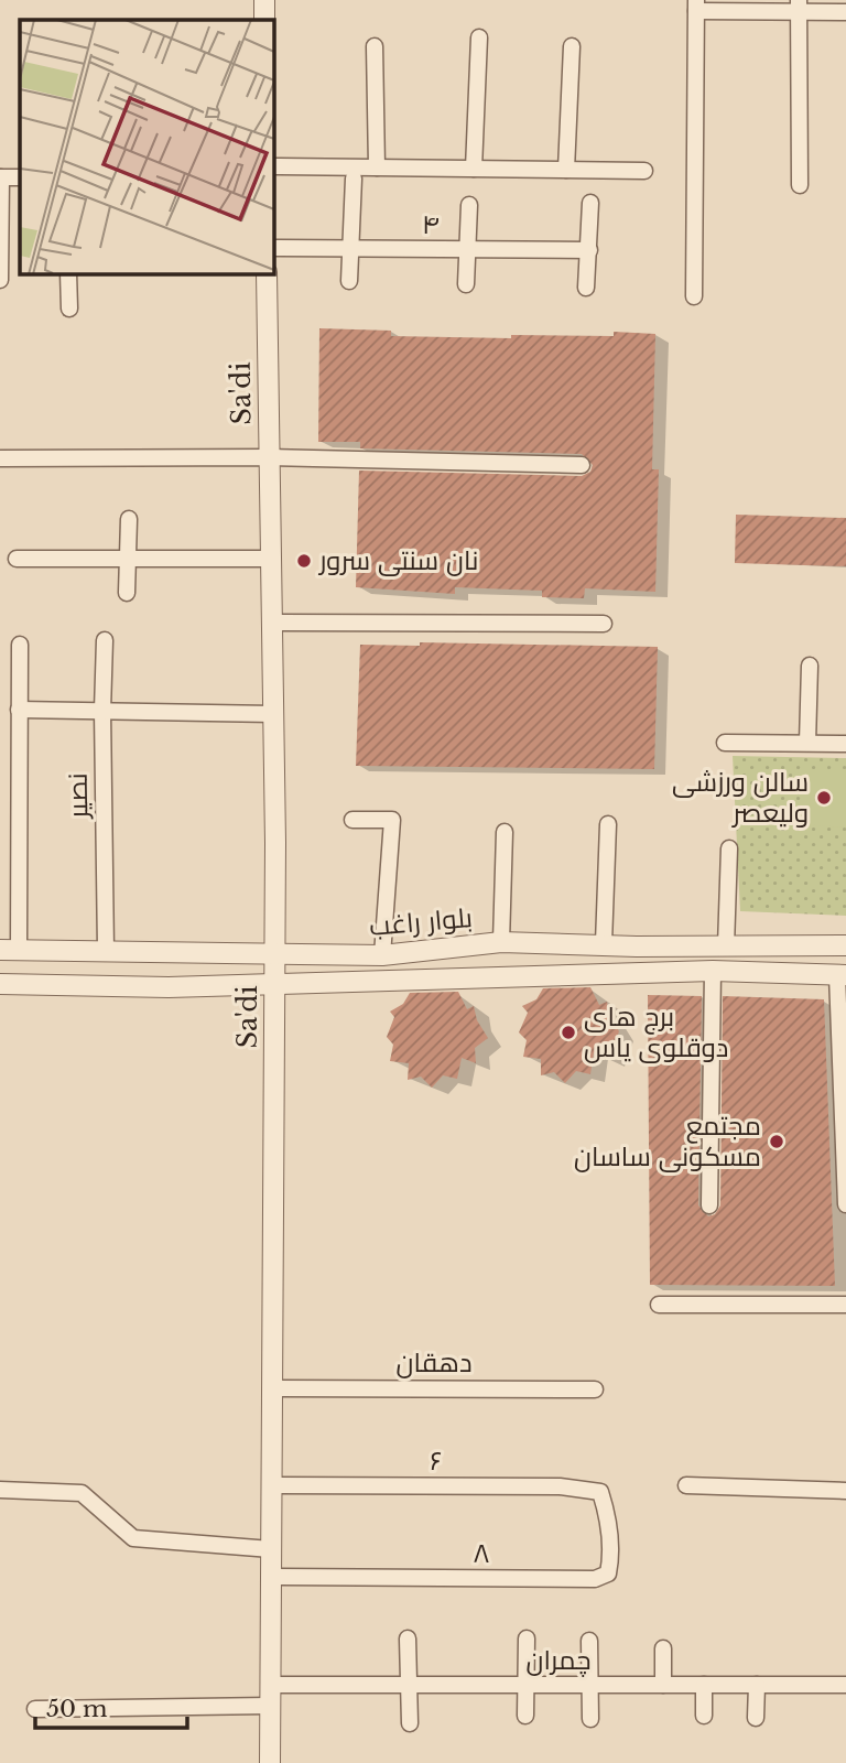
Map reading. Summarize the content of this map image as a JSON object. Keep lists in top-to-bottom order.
{
  "streets": {
    "street": [
      "۴",
      "Sa'di",
      "نصیر",
      "بلوار راغب",
      "دهقان",
      "۶",
      "۸",
      "چمران"
    ]
  },
  "crossings": [
    ["Sa'di", "بلوار راغب"],
    ["Sa'di", "دهقان"],
    ["Sa'di", "۶"],
    ["Sa'di", "۸"],
    ["Sa'di", "چمران"],
    ["نصیر", "بلوار راغب"],
    ["۶", "۸"]
  ],
  "places": [
    "نان سنتی سرور",
    "سالن ورزشی ولیعصر",
    "برج های دوقلوی یاس",
    "مجتمع مسکونی ساسان"
  ],
  "scale_bar": "50 m"
}
